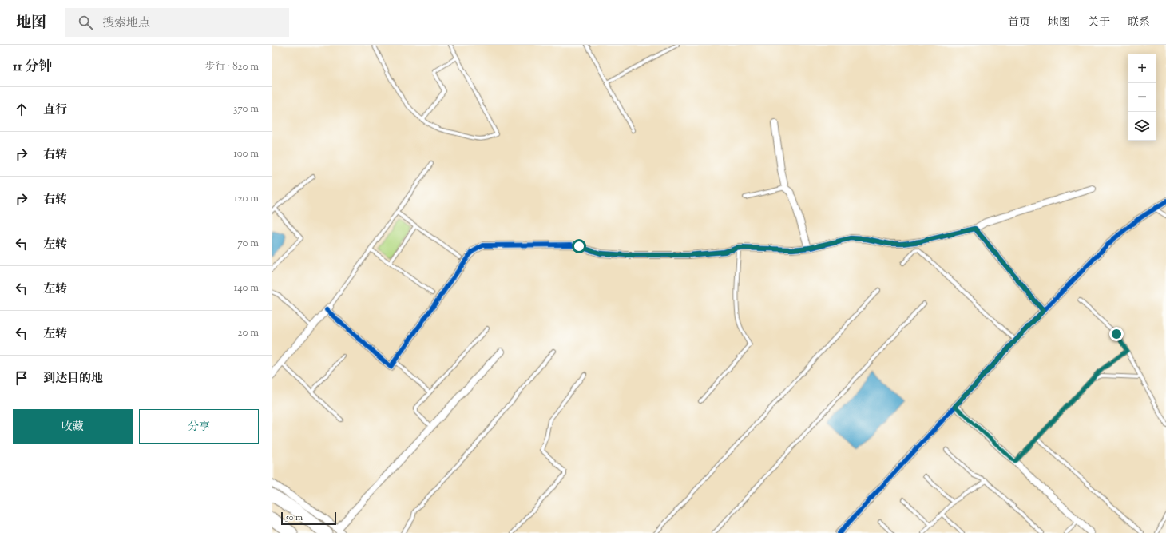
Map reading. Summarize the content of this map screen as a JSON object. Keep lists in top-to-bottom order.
{
  "scale_bar": "50 m",
  "page": {
    "header": "地图",
    "search": "搜索地点",
    "nav": [
      "首页",
      "地图",
      "关于",
      "联系"
    ],
    "heading": ["11 分钟", "步行 · 820 m"],
    "map_buttons": ["+", "−"],
    "list": [
      ["直行", "370 m"],
      ["右转", "100 m"],
      ["右转", "120 m"],
      ["左转", "70 m"],
      ["左转", "140 m"],
      ["左转", "20 m"],
      "到达目的地"
    ],
    "buttons": ["收藏", "分享"],
    "scale": "50 m"
  }
}
